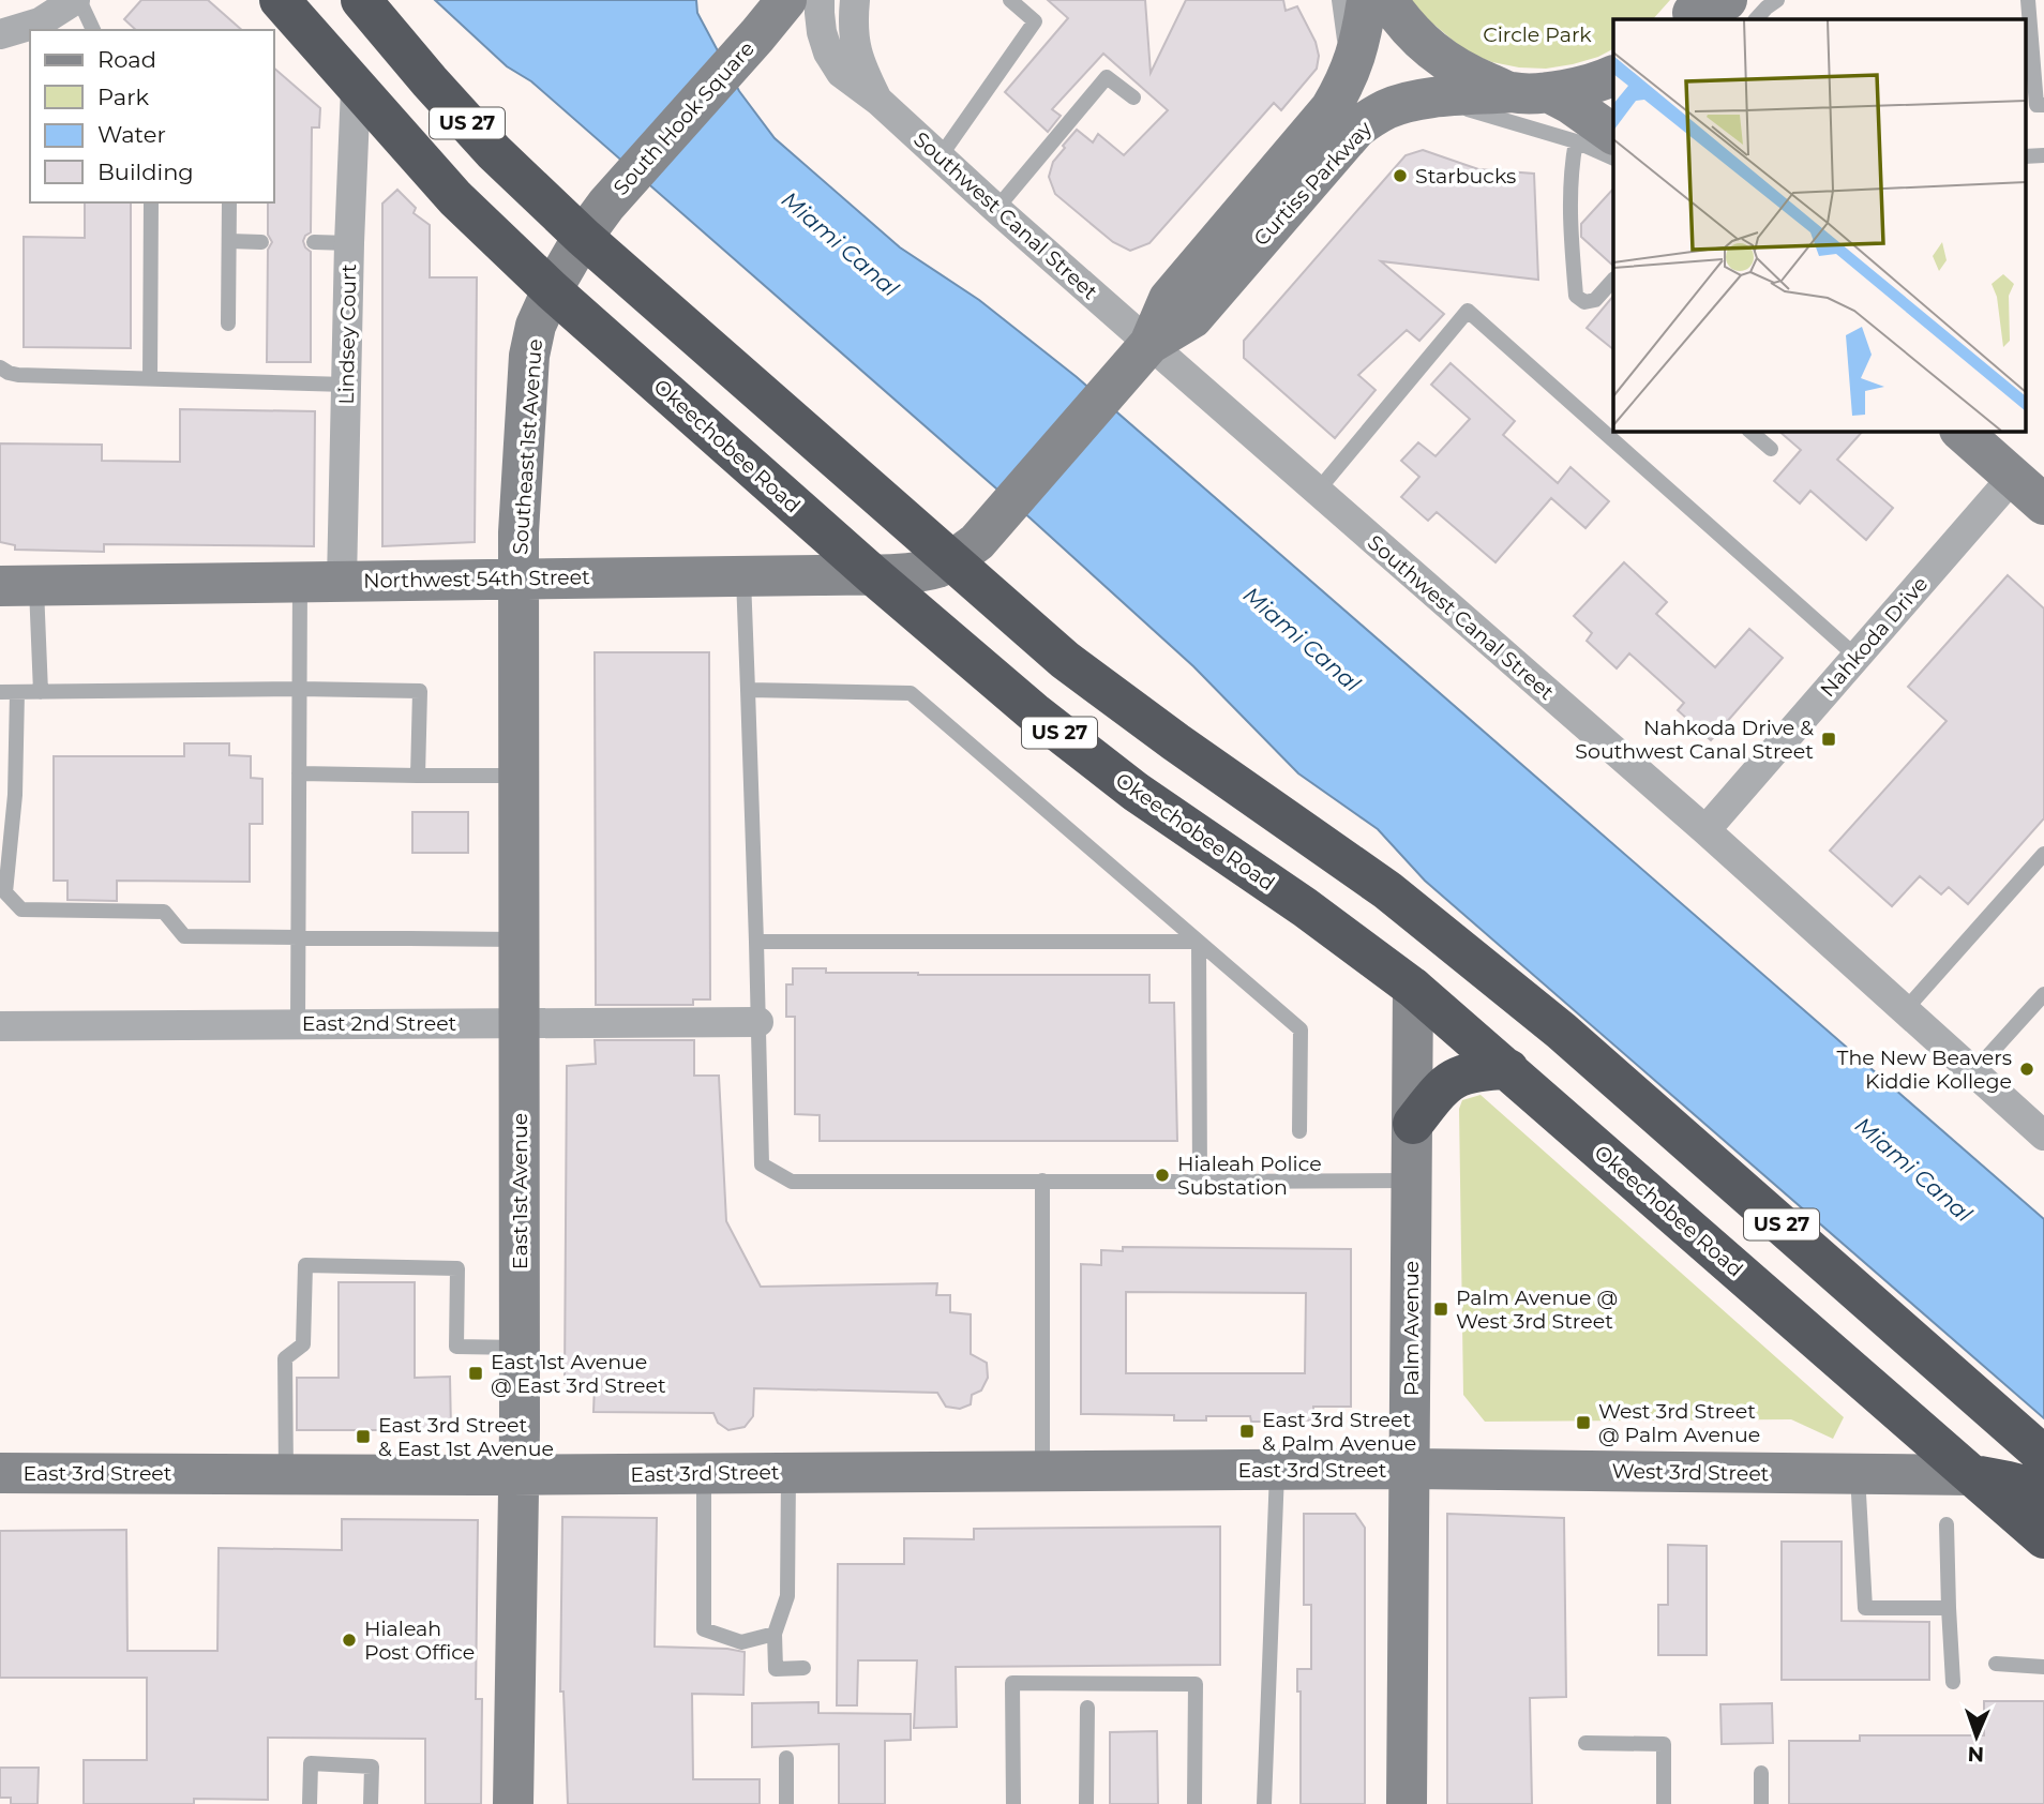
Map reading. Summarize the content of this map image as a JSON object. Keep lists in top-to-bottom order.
{
  "streets": {
    "highway": ["US 27", "Okeechobee Road"],
    "main road": [
      "South Hook Square",
      "Curtiss Parkway",
      "Southeast 1st Avenue",
      "Northwest 54th Street",
      "East 1st Avenue",
      "Palm Avenue",
      "East 3rd Street",
      "West 3rd Street"
    ],
    "street": [
      "Southwest Canal Street",
      "Lindsey Court",
      "Nahkoda Drive",
      "East 2nd Street"
    ]
  },
  "crossings": [
    ["South Hook Square", "US 27"],
    ["South Hook Square", "Southeast 1st Avenue"],
    ["US 27", "Curtiss Parkway"],
    ["US 27", "Southeast 1st Avenue"],
    ["US 27", "Northwest 54th Street"],
    ["Curtiss Parkway", "Southwest Canal Street"],
    ["Curtiss Parkway", "Northwest 54th Street"],
    ["Southwest Canal Street", "Nahkoda Drive"],
    ["Lindsey Court", "Okeechobee Road"],
    ["Lindsey Court", "Northwest 54th Street"],
    ["Okeechobee Road", "Southeast 1st Avenue"],
    ["Okeechobee Road", "Northwest 54th Street"],
    ["Okeechobee Road", "Palm Avenue"],
    ["Okeechobee Road", "West 3rd Street"],
    ["Southeast 1st Avenue", "Northwest 54th Street"],
    ["Southeast 1st Avenue", "East 1st Avenue"],
    ["Northwest 54th Street", "East 1st Avenue"],
    ["East 2nd Street", "East 1st Avenue"],
    ["East 1st Avenue", "East 3rd Street"],
    ["Palm Avenue", "East 3rd Street"],
    ["Palm Avenue", "West 3rd Street"],
    ["East 3rd Street", "West 3rd Street"]
  ],
  "water": ["Miami Canal"],
  "parks": ["Circle Park"],
  "places": {
    "other": [
      "Starbucks",
      "The New Beavers Kiddie Kollege",
      "Hialeah Police Substation",
      "Hialeah Post Office"
    ],
    "transit": [
      "Nahkoda Drive & Southwest Canal Street",
      "Palm Avenue @ West 3rd Street",
      "East 1st Avenue @ East 3rd Street",
      "West 3rd Street @ Palm Avenue",
      "East 3rd Street & Palm Avenue",
      "East 3rd Street & East 1st Avenue"
    ]
  },
  "legend": [
    "Road",
    "Park",
    "Water",
    "Building"
  ],
  "north": "bottom"
}
